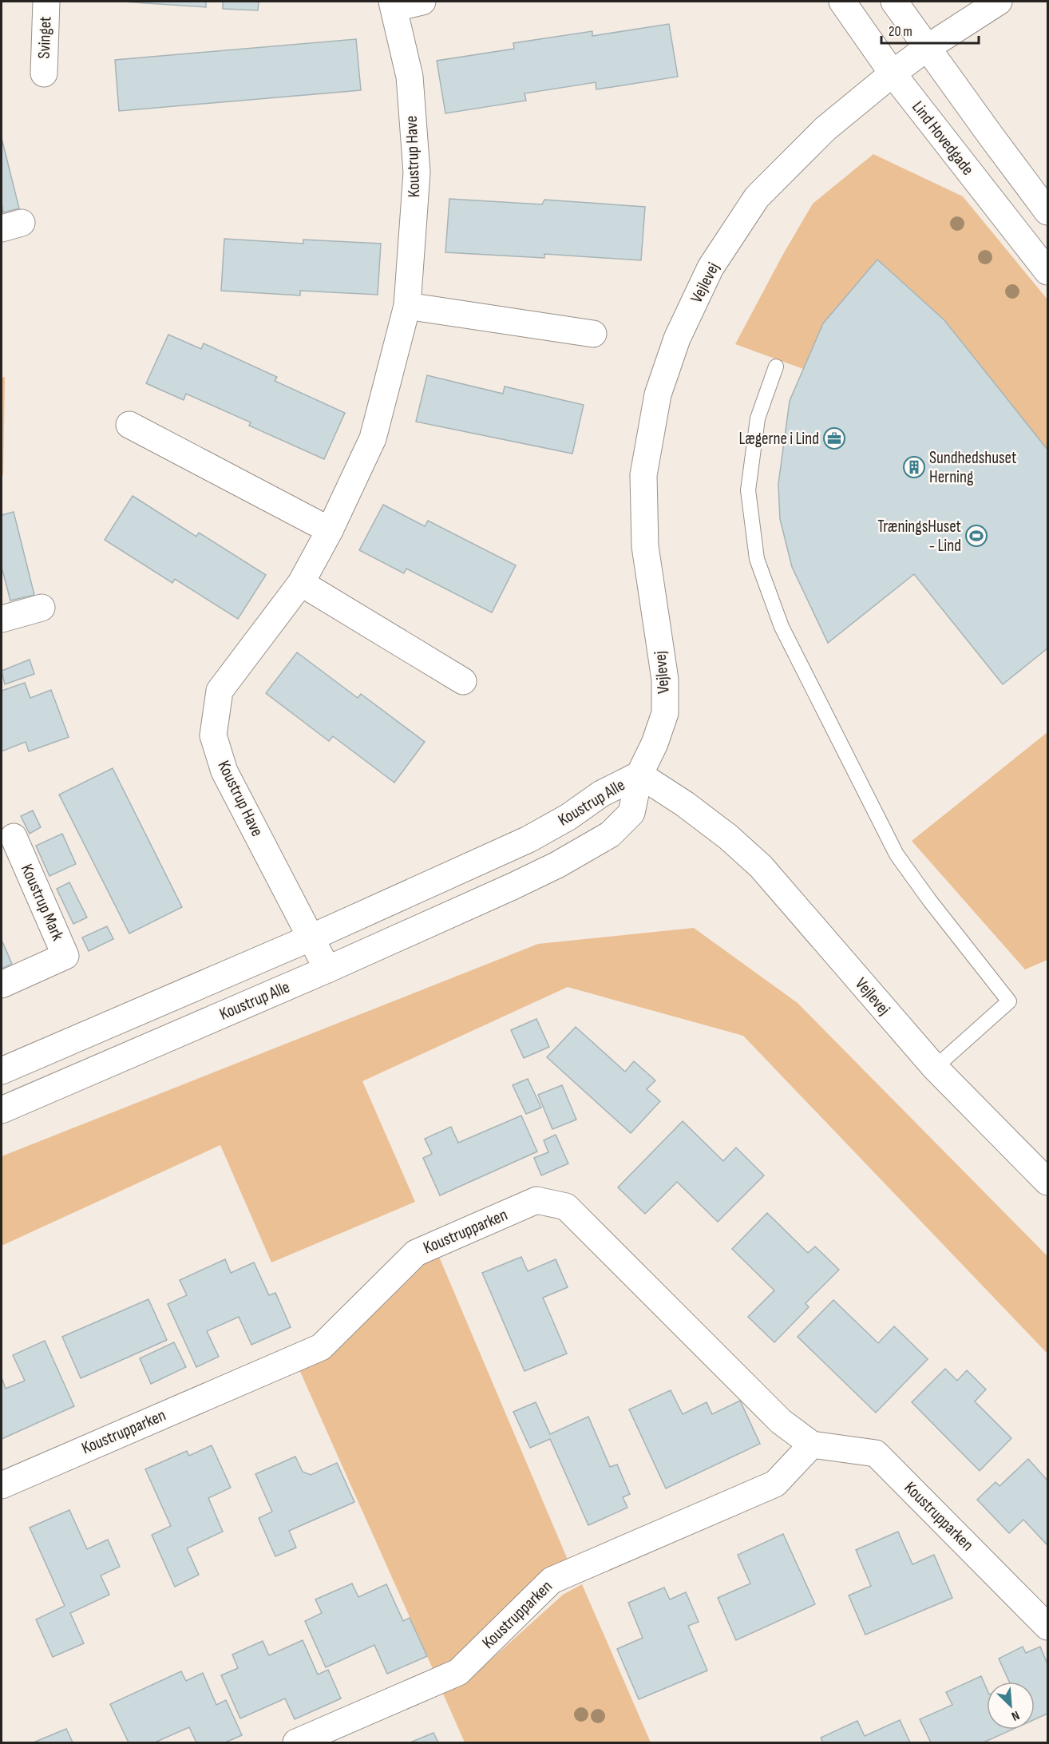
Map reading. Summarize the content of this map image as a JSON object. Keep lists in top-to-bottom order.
{
  "streets": {
    "street": [
      "Svinget",
      "Lind Hovedgade",
      "Koustrup Have",
      "Vejlevej",
      "Koustrup Alle",
      "Koustrup Mark",
      "Koustrupparken"
    ]
  },
  "crossings": [
    ["Lind Hovedgade", "Vejlevej"],
    ["Koustrup Have", "Koustrup Alle"],
    ["Vejlevej", "Koustrup Alle"]
  ],
  "places": {
    "office": ["Lægerne i Lind"],
    "building": ["Sundhedshuset Herning"],
    "sports": ["TræningsHuset - Lind"]
  },
  "scale_bar": "20 m",
  "north": "bottom right"
}
